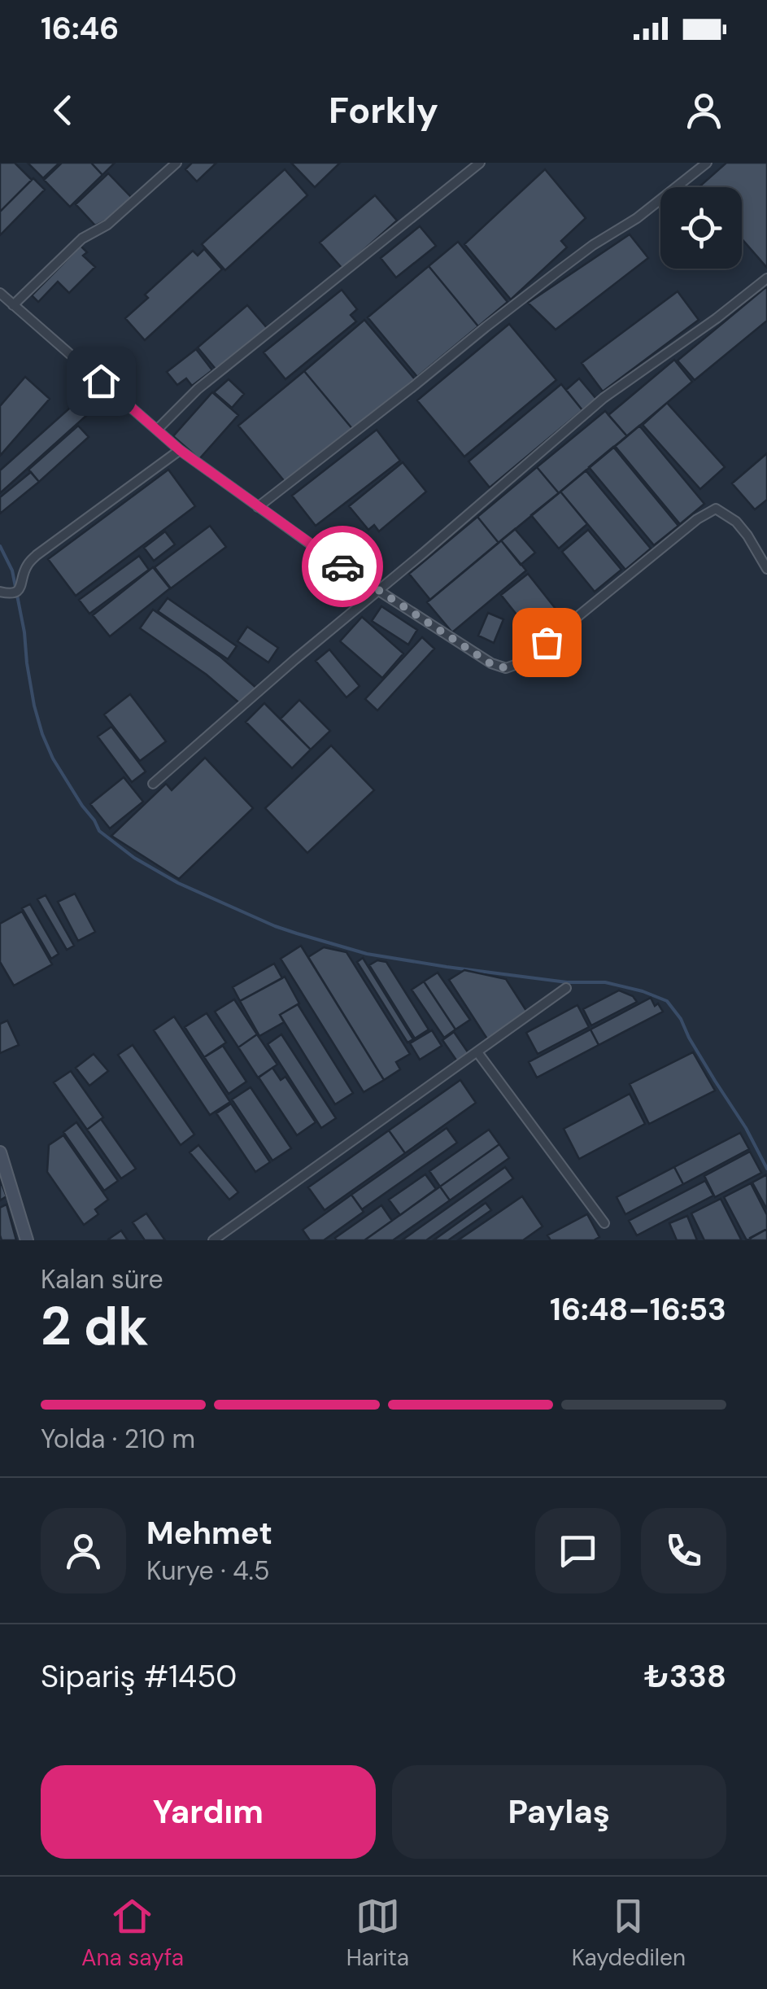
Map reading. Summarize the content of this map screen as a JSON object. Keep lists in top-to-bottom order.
{
  "page": {
    "status": "16:46",
    "header": "Forkly",
    "heading": ["2 dk", "Kalan süre", "16:48–16:53"],
    "panel": [
      "Mehmet",
      "Kurye · 4.5",
      "Sipariş #1450",
      "₺338"
    ],
    "bar": "Yolda · 210 m",
    "buttons": ["Yardım", "Paylaş"],
    "tabs": ["Ana sayfa", "Harita", "Kaydedilen"]
  }
}
